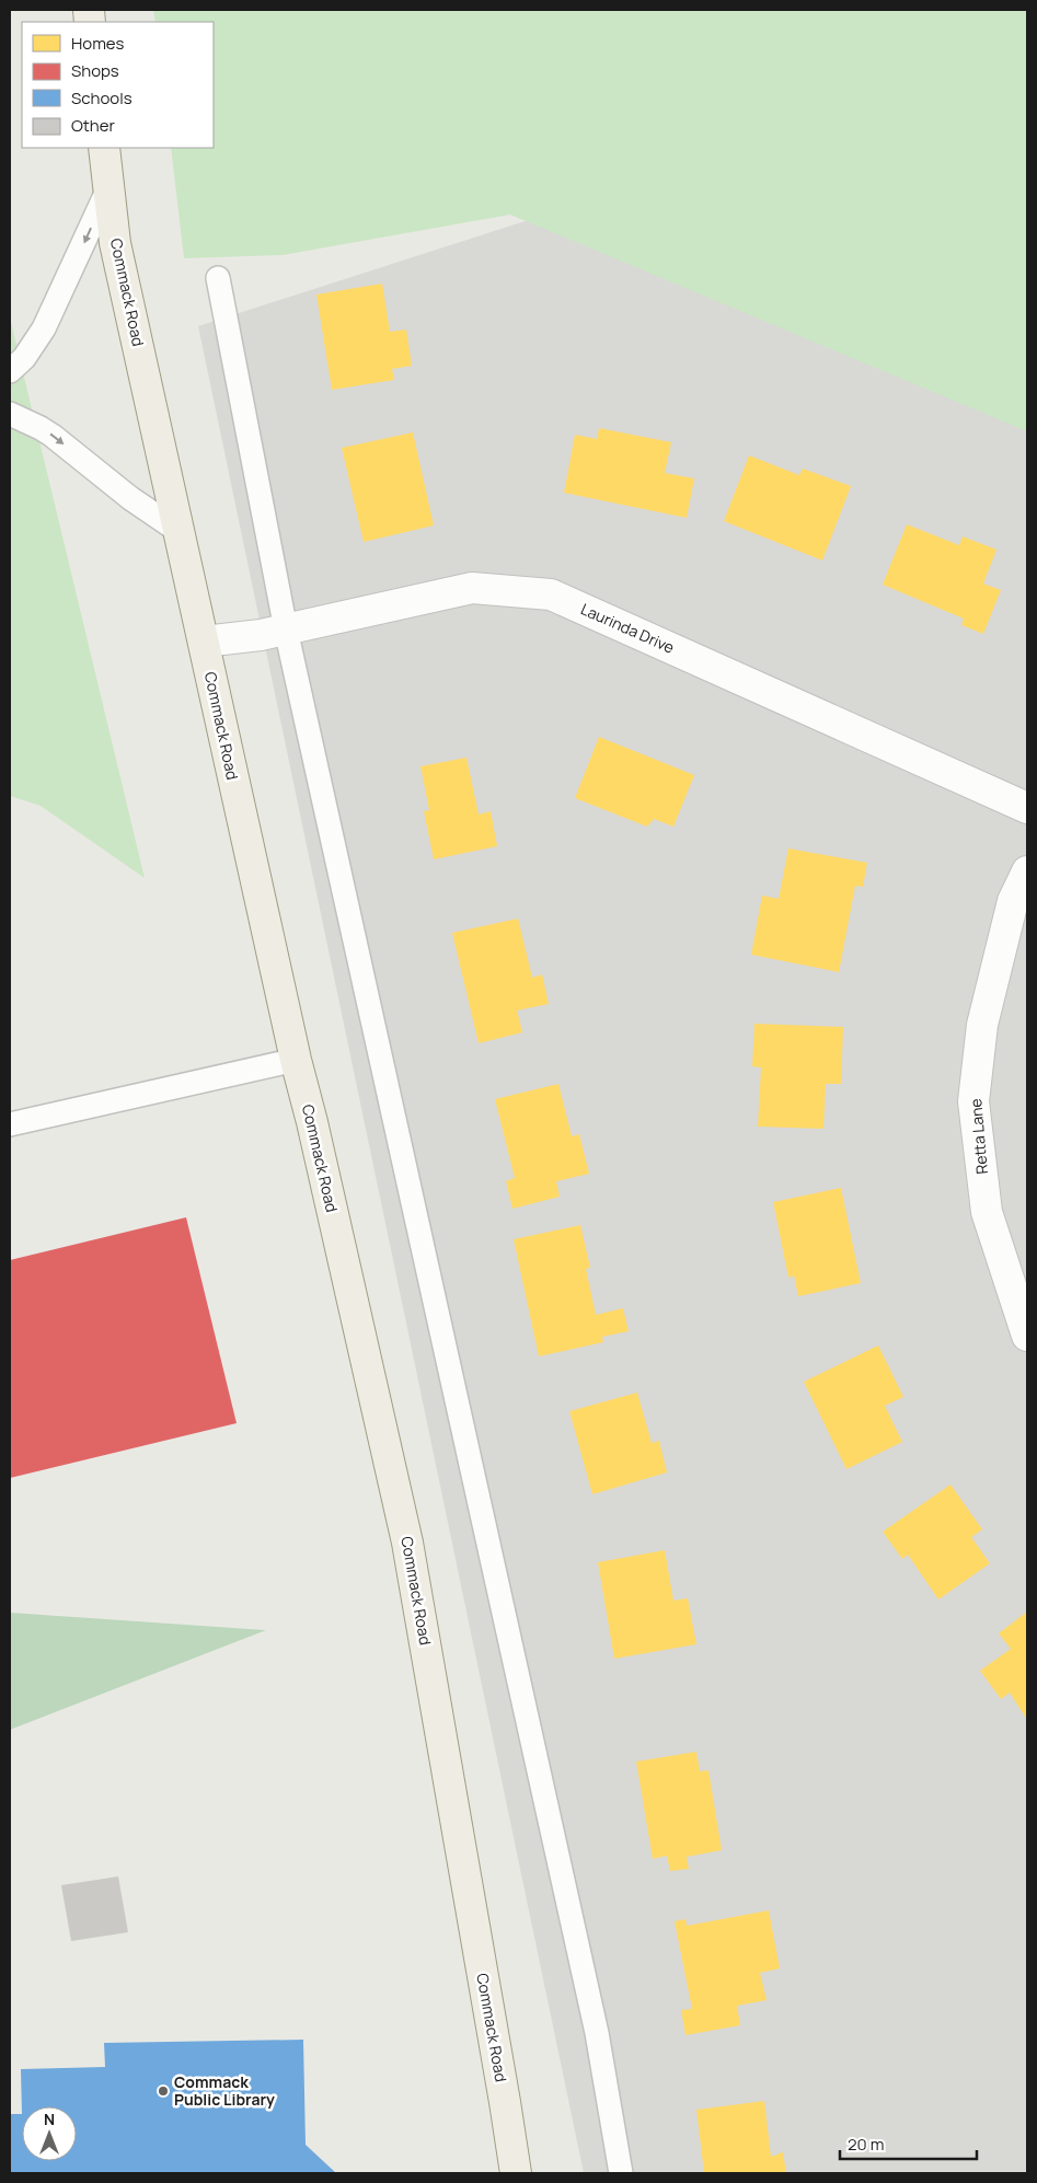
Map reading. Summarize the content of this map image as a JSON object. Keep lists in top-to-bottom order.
{
  "streets": {
    "main road": ["Commack Road"],
    "street": ["Laurinda Drive", "Retta Lane"]
  },
  "crossings": [
    ["Commack Road", "Laurinda Drive"]
  ],
  "places": ["Commack Public Library"],
  "legend": [
    "Homes",
    "Shops",
    "Schools",
    "Other"
  ],
  "scale_bar": "20 m",
  "north": "top"
}
